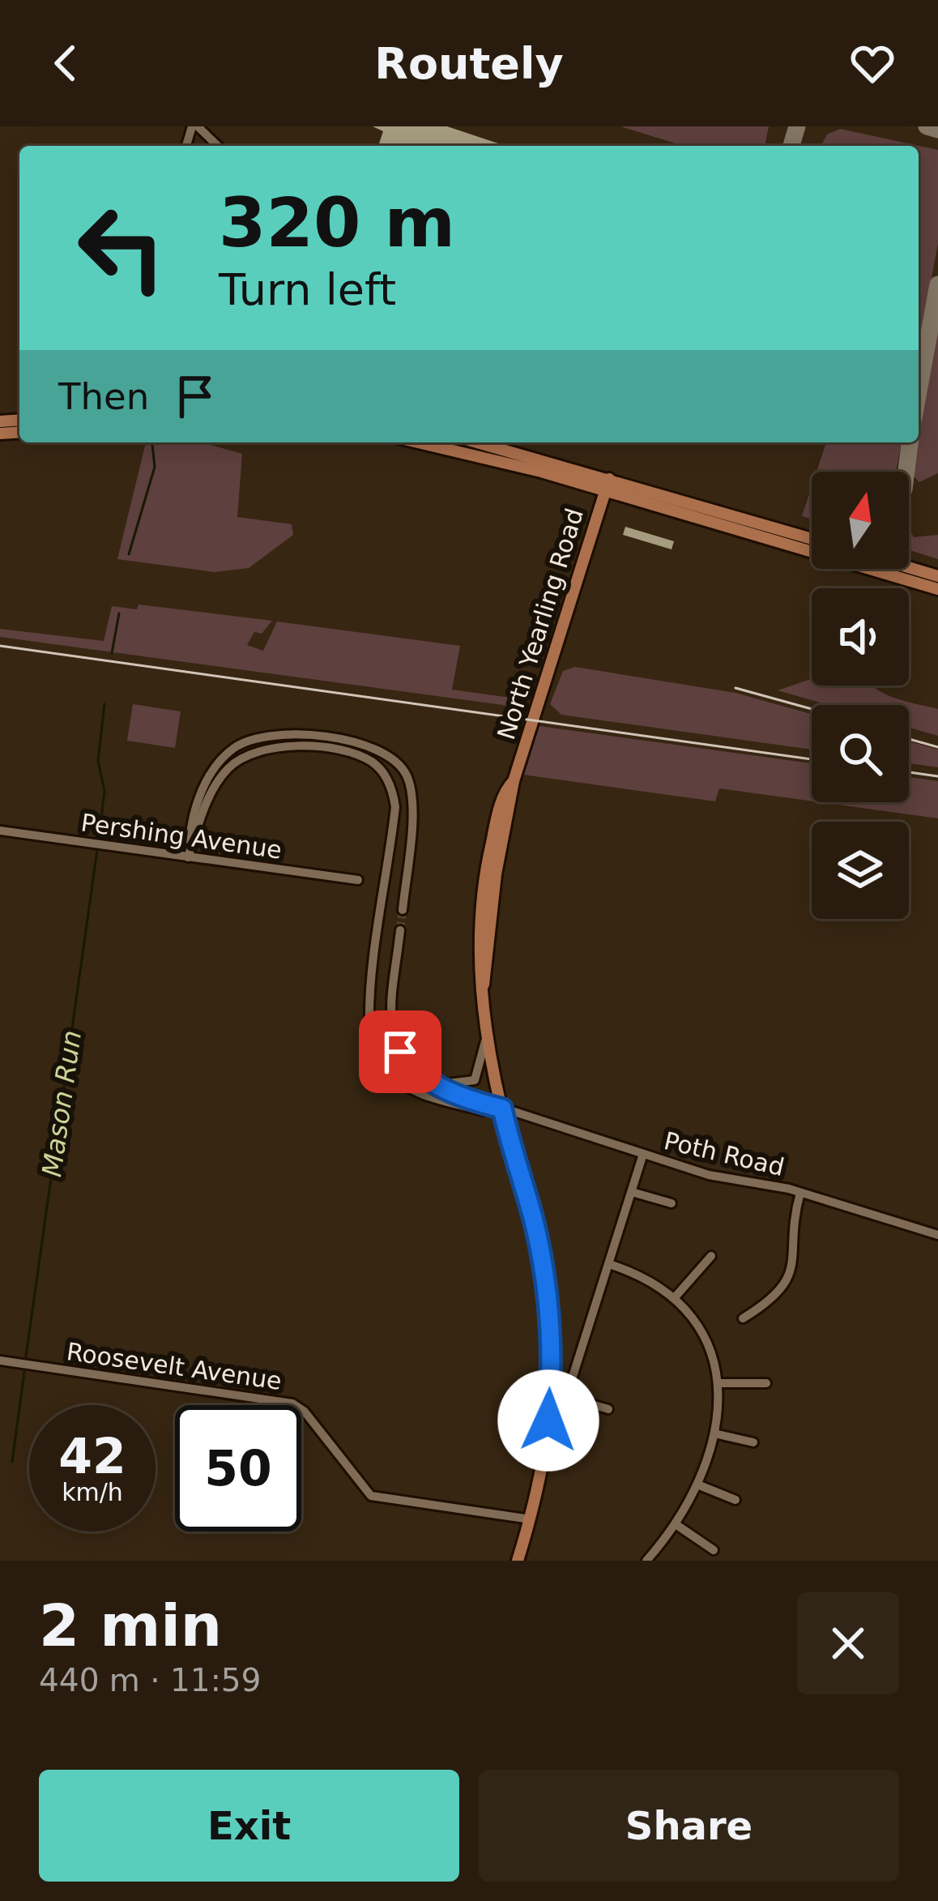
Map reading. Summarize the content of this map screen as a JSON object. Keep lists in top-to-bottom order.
{
  "streets": {
    "main road": ["North Yearling Road"],
    "street": ["Pershing Avenue", "Poth Road", "Roosevelt Avenue"]
  },
  "crossings": [
    ["North Yearling Road", "Poth Road"],
    ["North Yearling Road", "Roosevelt Avenue"]
  ],
  "water": ["Mason Run"],
  "north": "top",
  "page": {
    "header": "Routely",
    "turn": ["320 m", "Turn left"],
    "then": "Then",
    "speed": "42 km/h",
    "limit": "50",
    "heading": ["2 min", "440 m · 11:59"],
    "buttons": ["Exit", "Share"]
  }
}
